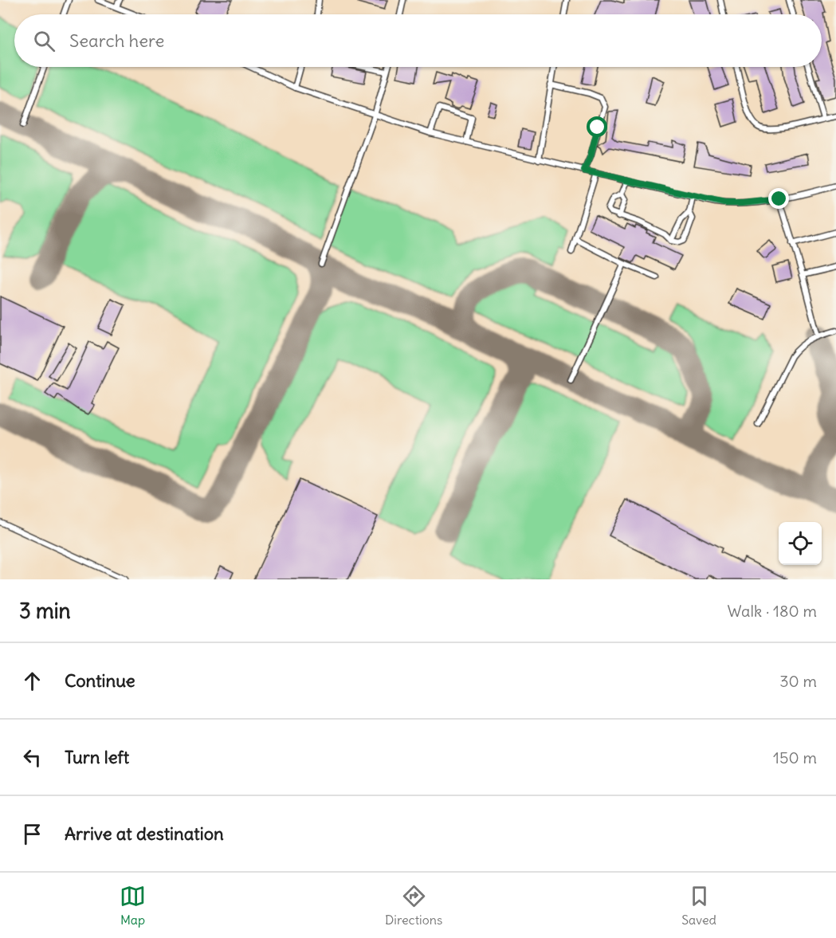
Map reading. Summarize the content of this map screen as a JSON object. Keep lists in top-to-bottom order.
{
  "page": {
    "search": "Search here",
    "heading": ["3 min", "Walk · 180 m"],
    "list": [
      ["Continue", "30 m"],
      ["Turn left", "150 m"],
      "Arrive at destination"
    ],
    "nav": ["Map", "Directions", "Saved"]
  }
}
